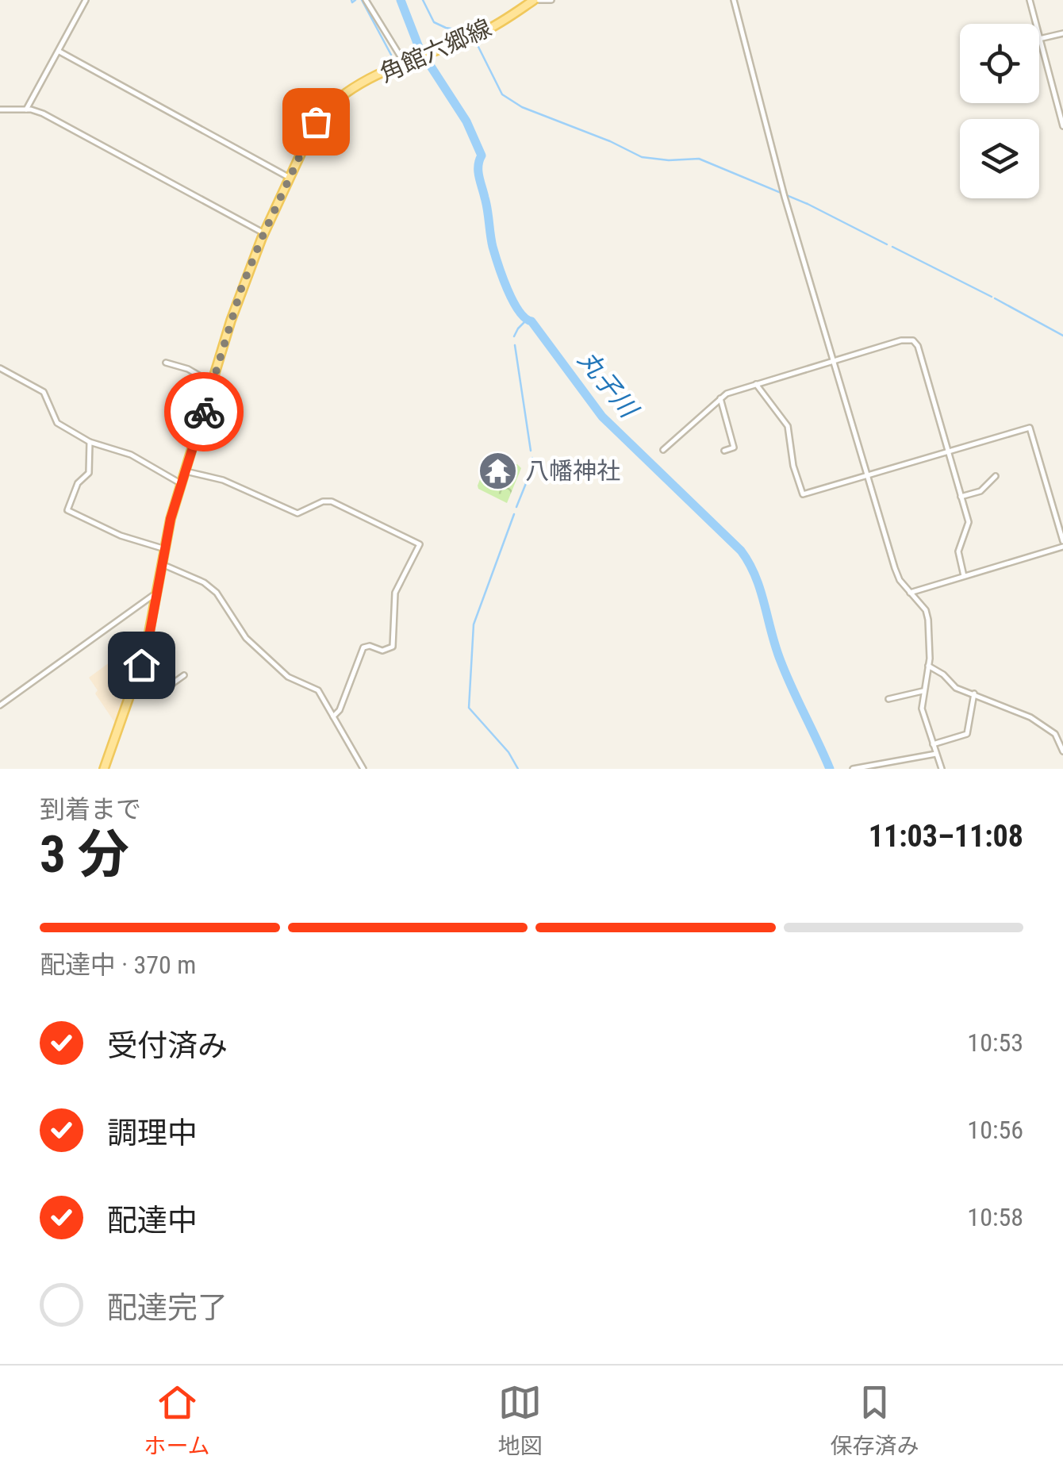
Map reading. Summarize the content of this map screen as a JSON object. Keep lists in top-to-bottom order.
{
  "streets": {
    "main road": ["角館六郷線"]
  },
  "water": ["丸子川"],
  "places": {
    "temple": ["八幡神社"]
  },
  "page": {
    "heading": ["3 分", "到着まで", "11:03–11:08"],
    "bar": "配達中 · 370 m",
    "list": [
      ["受付済み", "10:53"],
      ["調理中", "10:56"],
      ["配達中", "10:58"],
      "配達完了"
    ],
    "tabs": ["ホーム", "地図", "保存済み"]
  }
}
